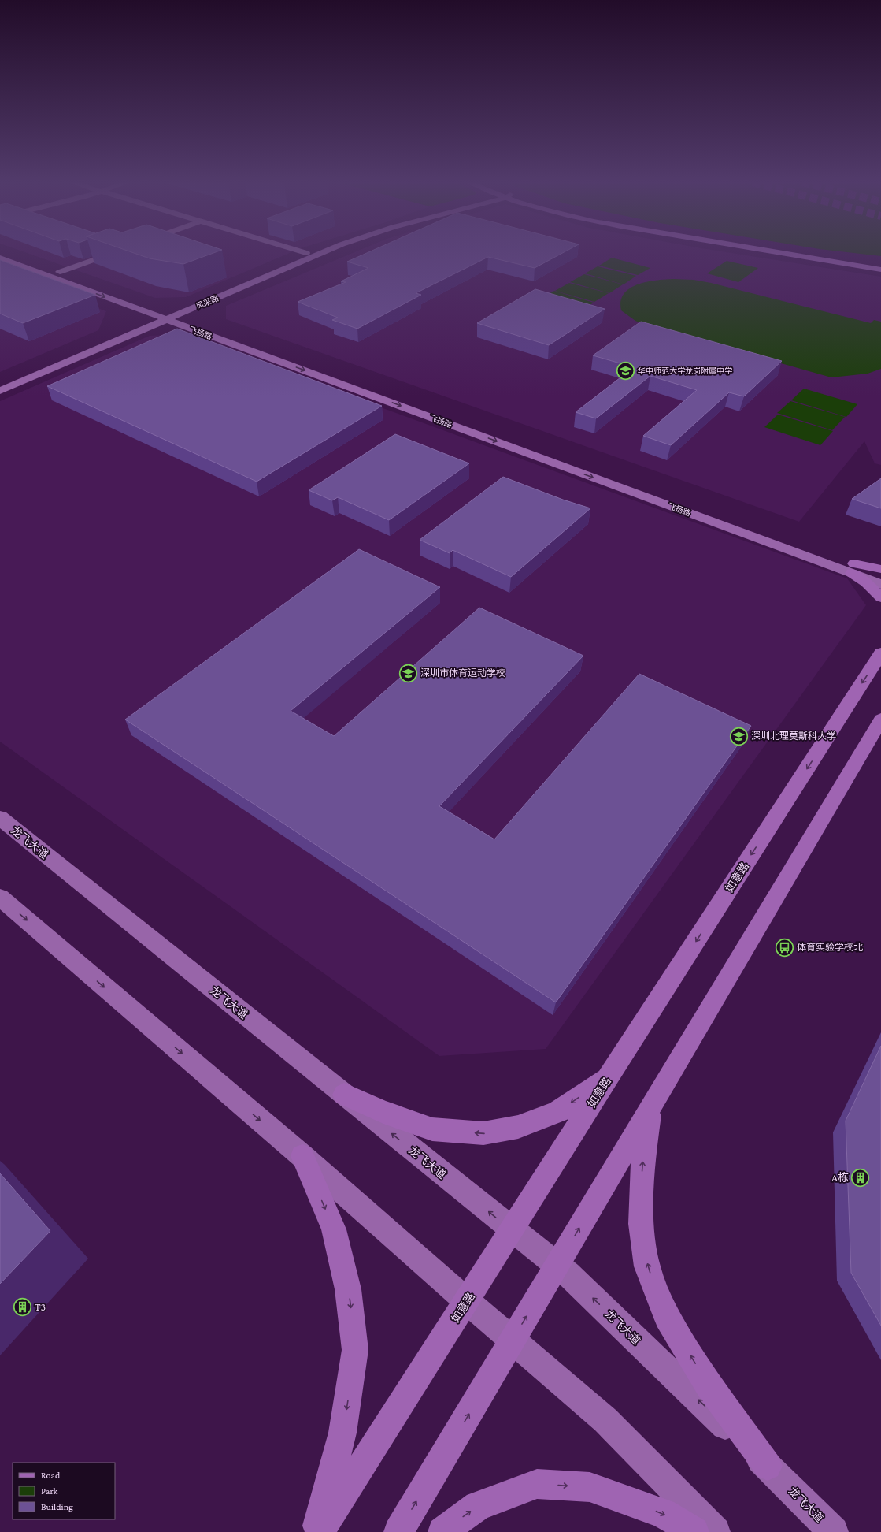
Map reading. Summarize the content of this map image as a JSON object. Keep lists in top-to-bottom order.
{
  "streets": {
    "main road": ["如意路"],
    "street": ["风采路", "飞扬路", "龙飞大道"]
  },
  "crossings": [
    ["风采路", "飞扬路"],
    ["龙飞大道", "如意路"]
  ],
  "places": {
    "school or university": ["华中师范大学龙岗附属中学", "深圳市体育运动学校", "深圳北理莫斯科大学"],
    "bus stop": ["体育实验学校北"],
    "building": ["A栋", "T3"]
  },
  "legend": ["Road", "Park", "Building"]
}
